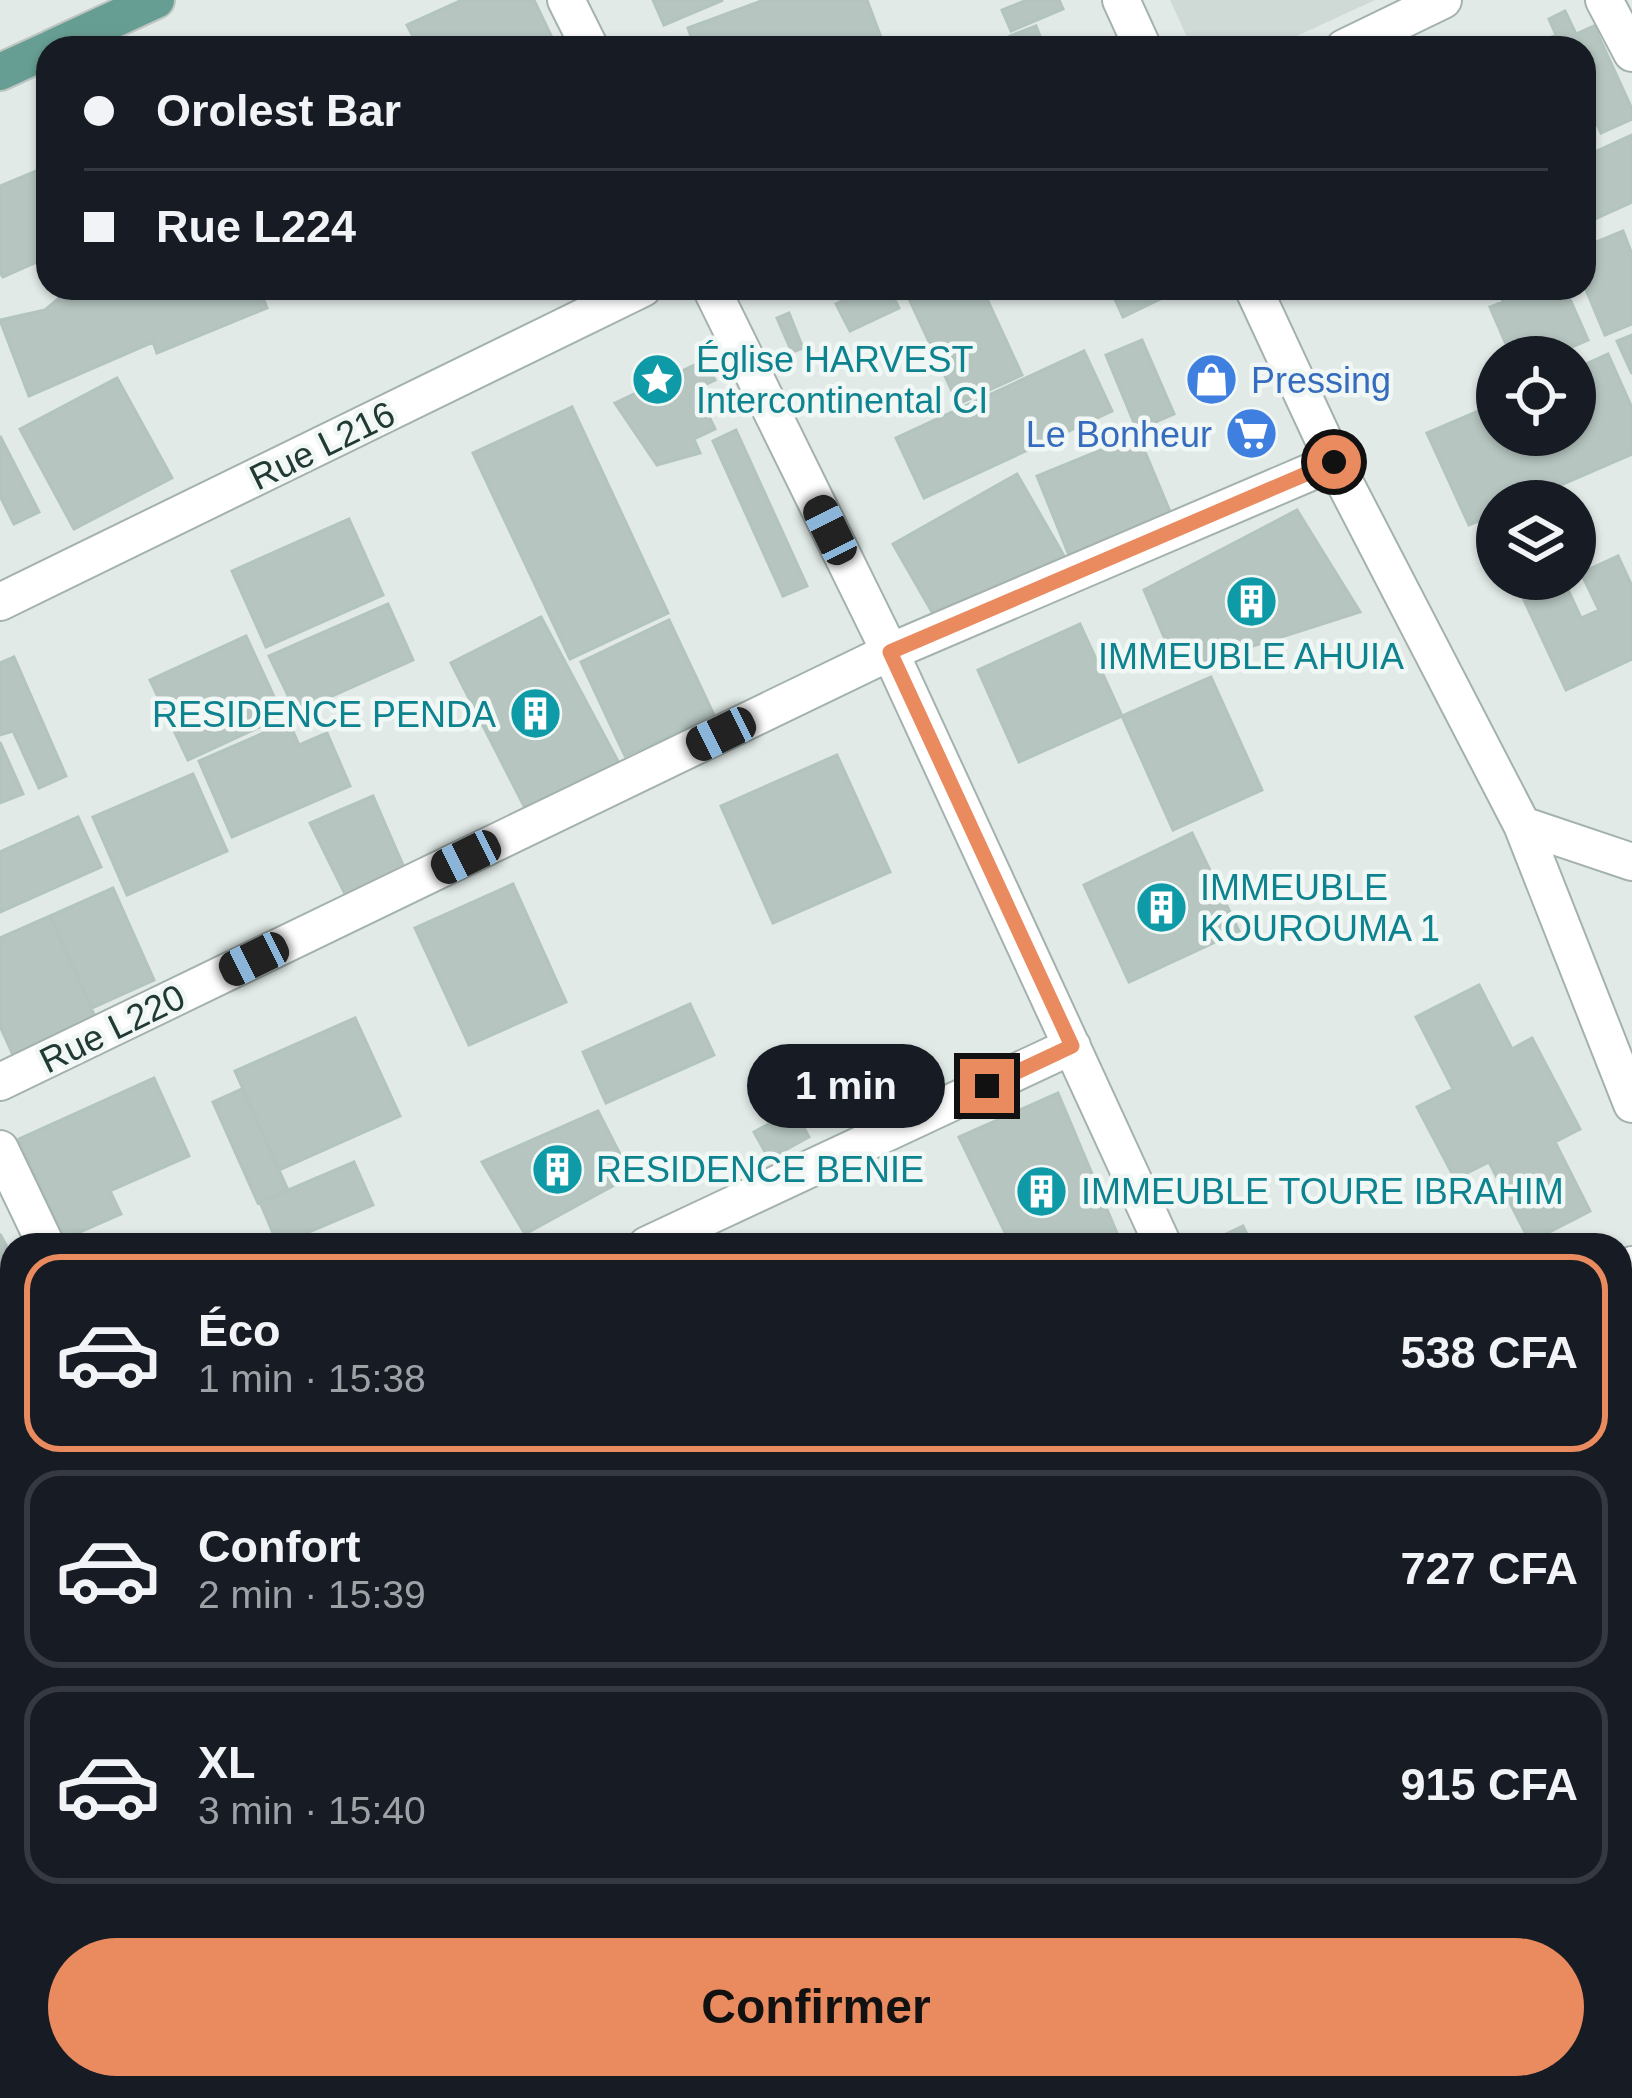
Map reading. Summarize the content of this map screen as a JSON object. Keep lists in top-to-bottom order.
{
  "streets": {
    "street": ["Rue L216", "Rue L220"]
  },
  "places": {
    "place": ["Église HARVEST Intercontinental CI"],
    "shop": ["Pressing"],
    "supermarket": ["Le Bonheur"],
    "building": [
      "IMMEUBLE AHUIA",
      "RESIDENCE PENDA",
      "IMMEUBLE KOUROUMA 1",
      "RESIDENCE BENIE",
      "IMMEUBLE TOURE IBRAHIM"
    ]
  },
  "page": {
    "banner": ["Orolest Bar", "Rue L224"],
    "bubble": "1 min",
    "list": [
      {
        "name": "Éco",
        "note": "1 min · 15:38",
        "value": "538 CFA"
      },
      {
        "name": "Confort",
        "note": "2 min · 15:39",
        "value": "727 CFA"
      },
      {
        "name": "XL",
        "note": "3 min · 15:40",
        "value": "915 CFA"
      }
    ],
    "buttons": "Confirmer"
  }
}
